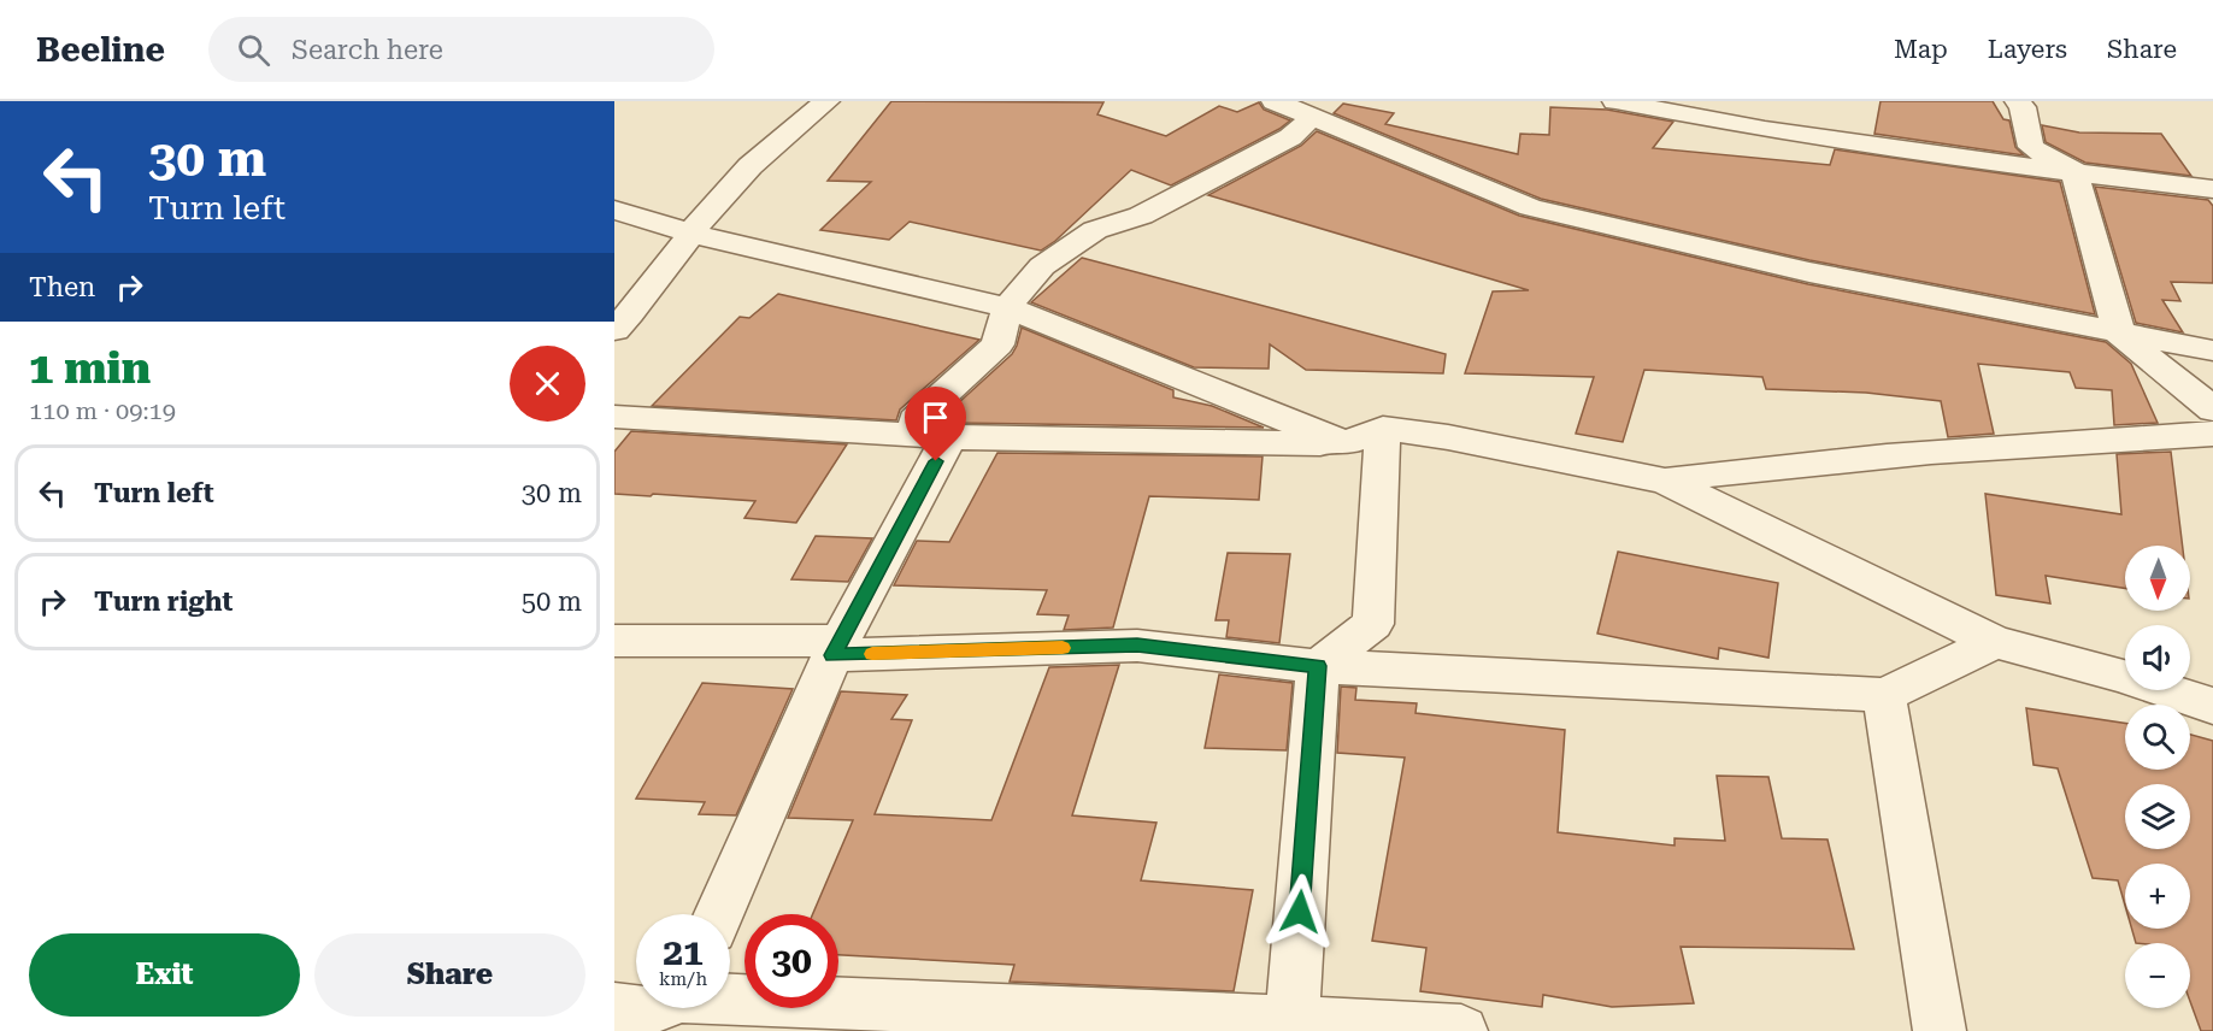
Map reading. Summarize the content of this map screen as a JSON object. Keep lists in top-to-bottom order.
{
  "north": "bottom",
  "page": {
    "header": "Beeline",
    "search": "Search here",
    "nav": ["Map", "Layers", "Share"],
    "turn": ["30 m", "Turn left"],
    "then": "Then",
    "heading": ["1 min", "110 m · 09:19"],
    "list": [
      {
        "name": "Turn left",
        "value": "30 m"
      },
      {
        "name": "Turn right",
        "value": "50 m"
      }
    ],
    "map_buttons": ["+", "−"],
    "speed": "21 km/h",
    "limit": "30",
    "buttons": ["Exit", "Share"]
  }
}
